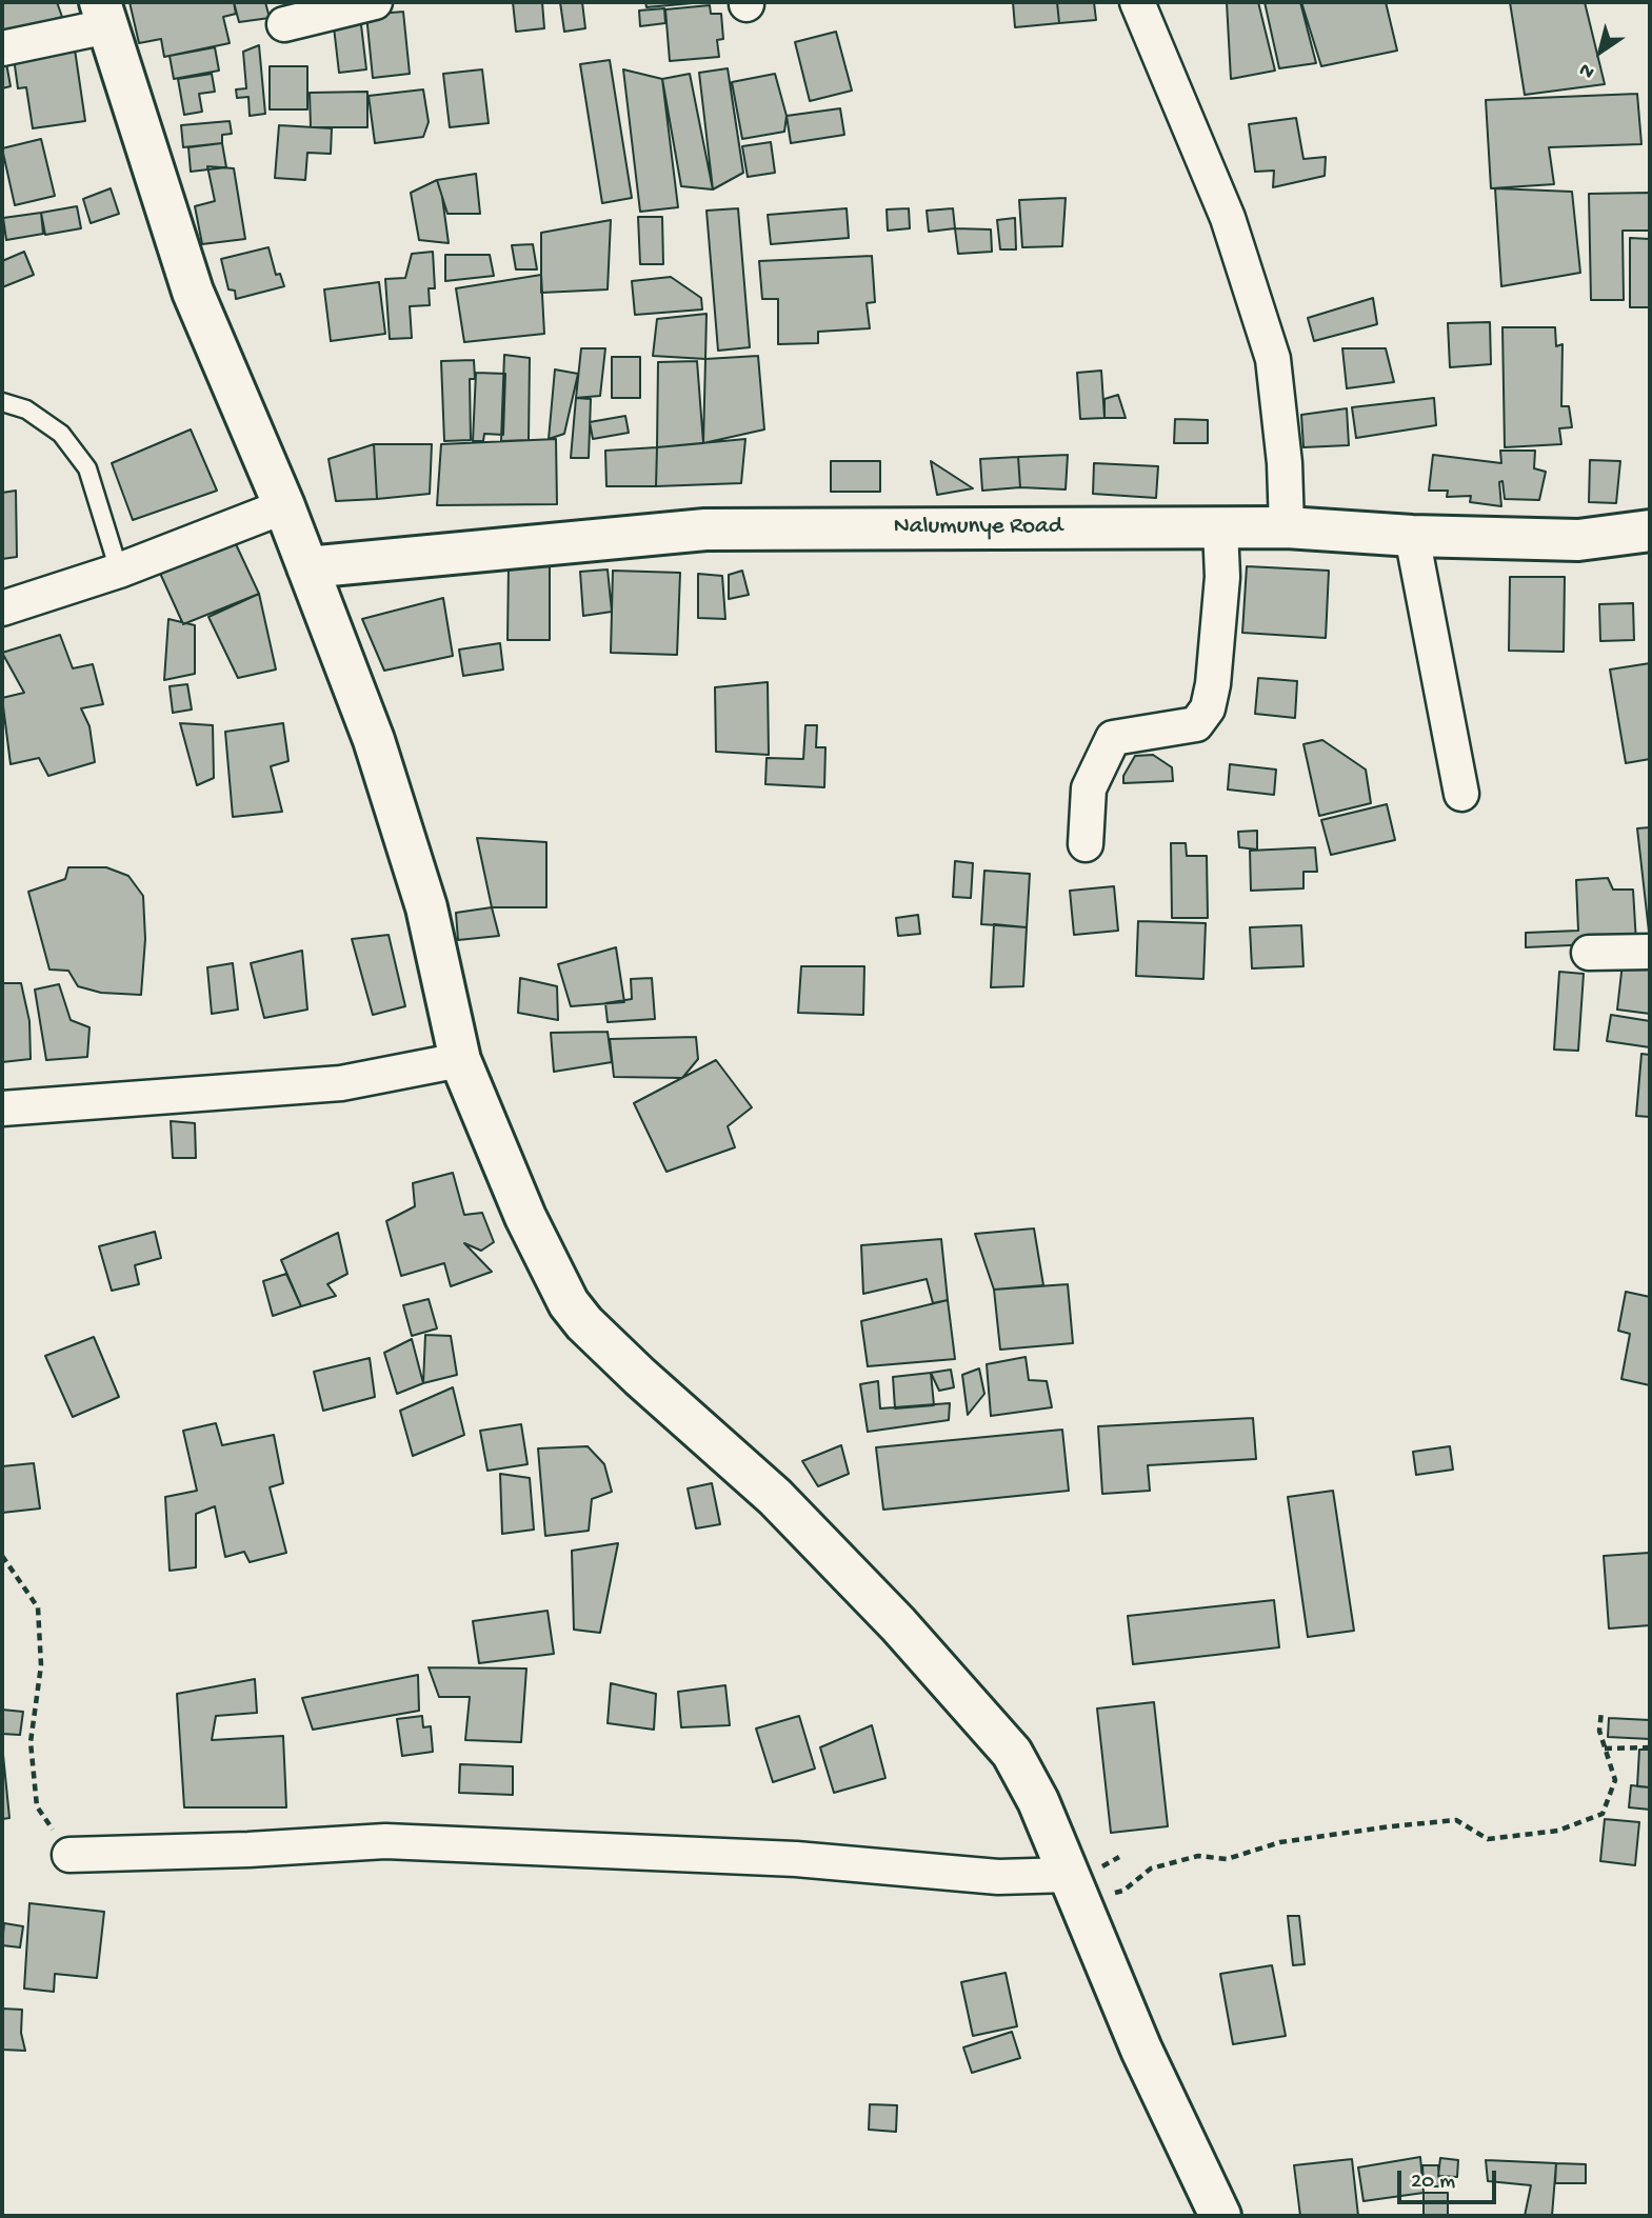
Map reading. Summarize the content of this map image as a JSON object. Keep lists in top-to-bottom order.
{
  "streets": {
    "street": ["Nalumunye Road"]
  },
  "scale_bar": "20 m",
  "north": "bottom left"
}
